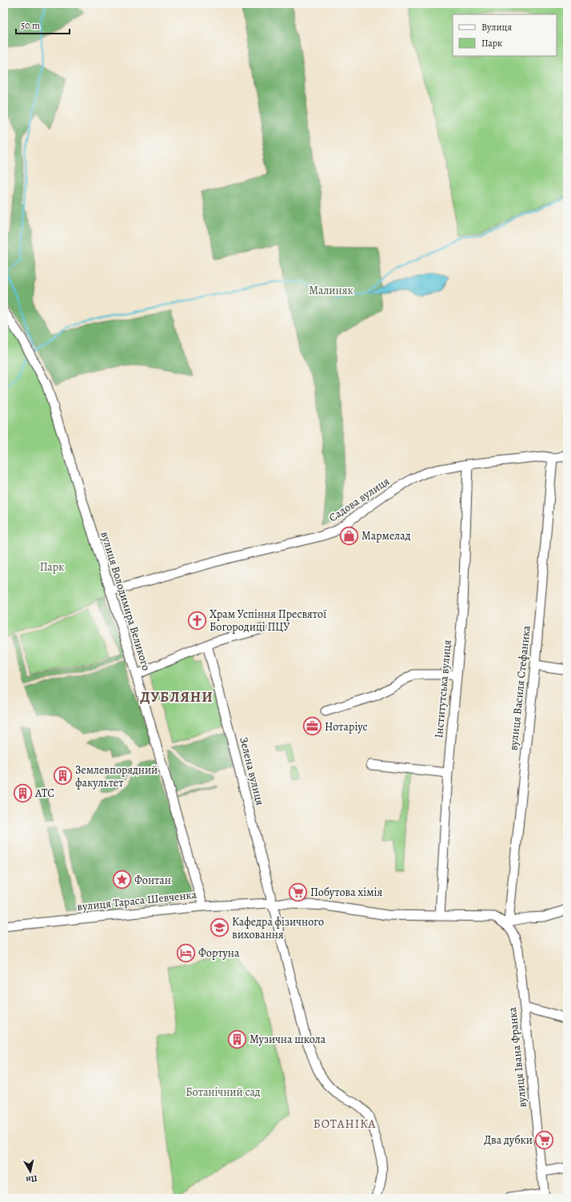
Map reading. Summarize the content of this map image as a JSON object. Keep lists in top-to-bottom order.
{
  "streets": {
    "street": [
      "Садова вулиця",
      "вулиця Володимира Великого",
      "вулиця Василя Стефаника",
      "Інститутська вулиця",
      "Зелена вулиця",
      "вулиця Тараса Шевченка",
      "вулиця Івана Франка"
    ]
  },
  "crossings": [
    ["Садова вулиця", "вулиця Володимира Великого"],
    ["Садова вулиця", "вулиця Василя Стефаника"],
    ["Садова вулиця", "Інститутська вулиця"],
    ["вулиця Володимира Великого", "вулиця Тараса Шевченка"],
    ["вулиця Василя Стефаника", "вулиця Тараса Шевченка"],
    ["вулиця Василя Стефаника", "вулиця Івана Франка"],
    ["Інститутська вулиця", "вулиця Тараса Шевченка"],
    ["Зелена вулиця", "вулиця Тараса Шевченка"],
    ["вулиця Тараса Шевченка", "вулиця Івана Франка"]
  ],
  "districts": ["ДУБЛЯНИ", "БОТАНІКА"],
  "parks": ["Малиняк", "Парк", "Ботанічний сад"],
  "places": {
    "shop": ["Мармелад"],
    "church": ["Храм Успіння Пресвятої Богородиці ПЦУ"],
    "office": ["Нотаріус"],
    "building": ["Землевпорядний факультет", "АТС", "Музична школа"],
    "place": ["Фонтан"],
    "supermarket": ["Побутова хімія", "Два дубки"],
    "school or university": ["Кафедра фізичного виховання"],
    "hotel": ["Фортуна"]
  },
  "legend": ["Вулиця", "Парк"],
  "scale_bar": "50 m",
  "north": "bottom"
}
